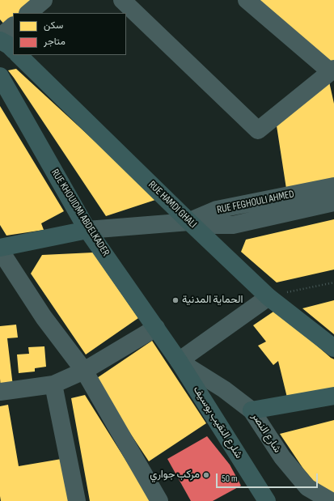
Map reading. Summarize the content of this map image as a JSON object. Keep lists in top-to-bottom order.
{
  "streets": {
    "main road": ["RUE HAMDI GHALI", "RUE KHOUIDMI ABDELKADER", "شلرع النقيب بوسيف"],
    "street": ["RUE FEGHOULI AHMED", "شارع النصر"]
  },
  "crossings": [
    ["RUE FEGHOULI AHMED", "RUE HAMDI GHALI"],
    ["RUE KHOUIDMI ABDELKADER", "شلرع النقيب بوسيف"],
    ["RUE KHOUIDMI ABDELKADER", "شارع النصر"],
    ["شلرع النقيب بوسيف", "شارع النصر"]
  ],
  "places": ["الحماية المدنية", "مركب جواري"],
  "legend": ["سكن", "متاجر"],
  "scale_bar": "50 m"
}
